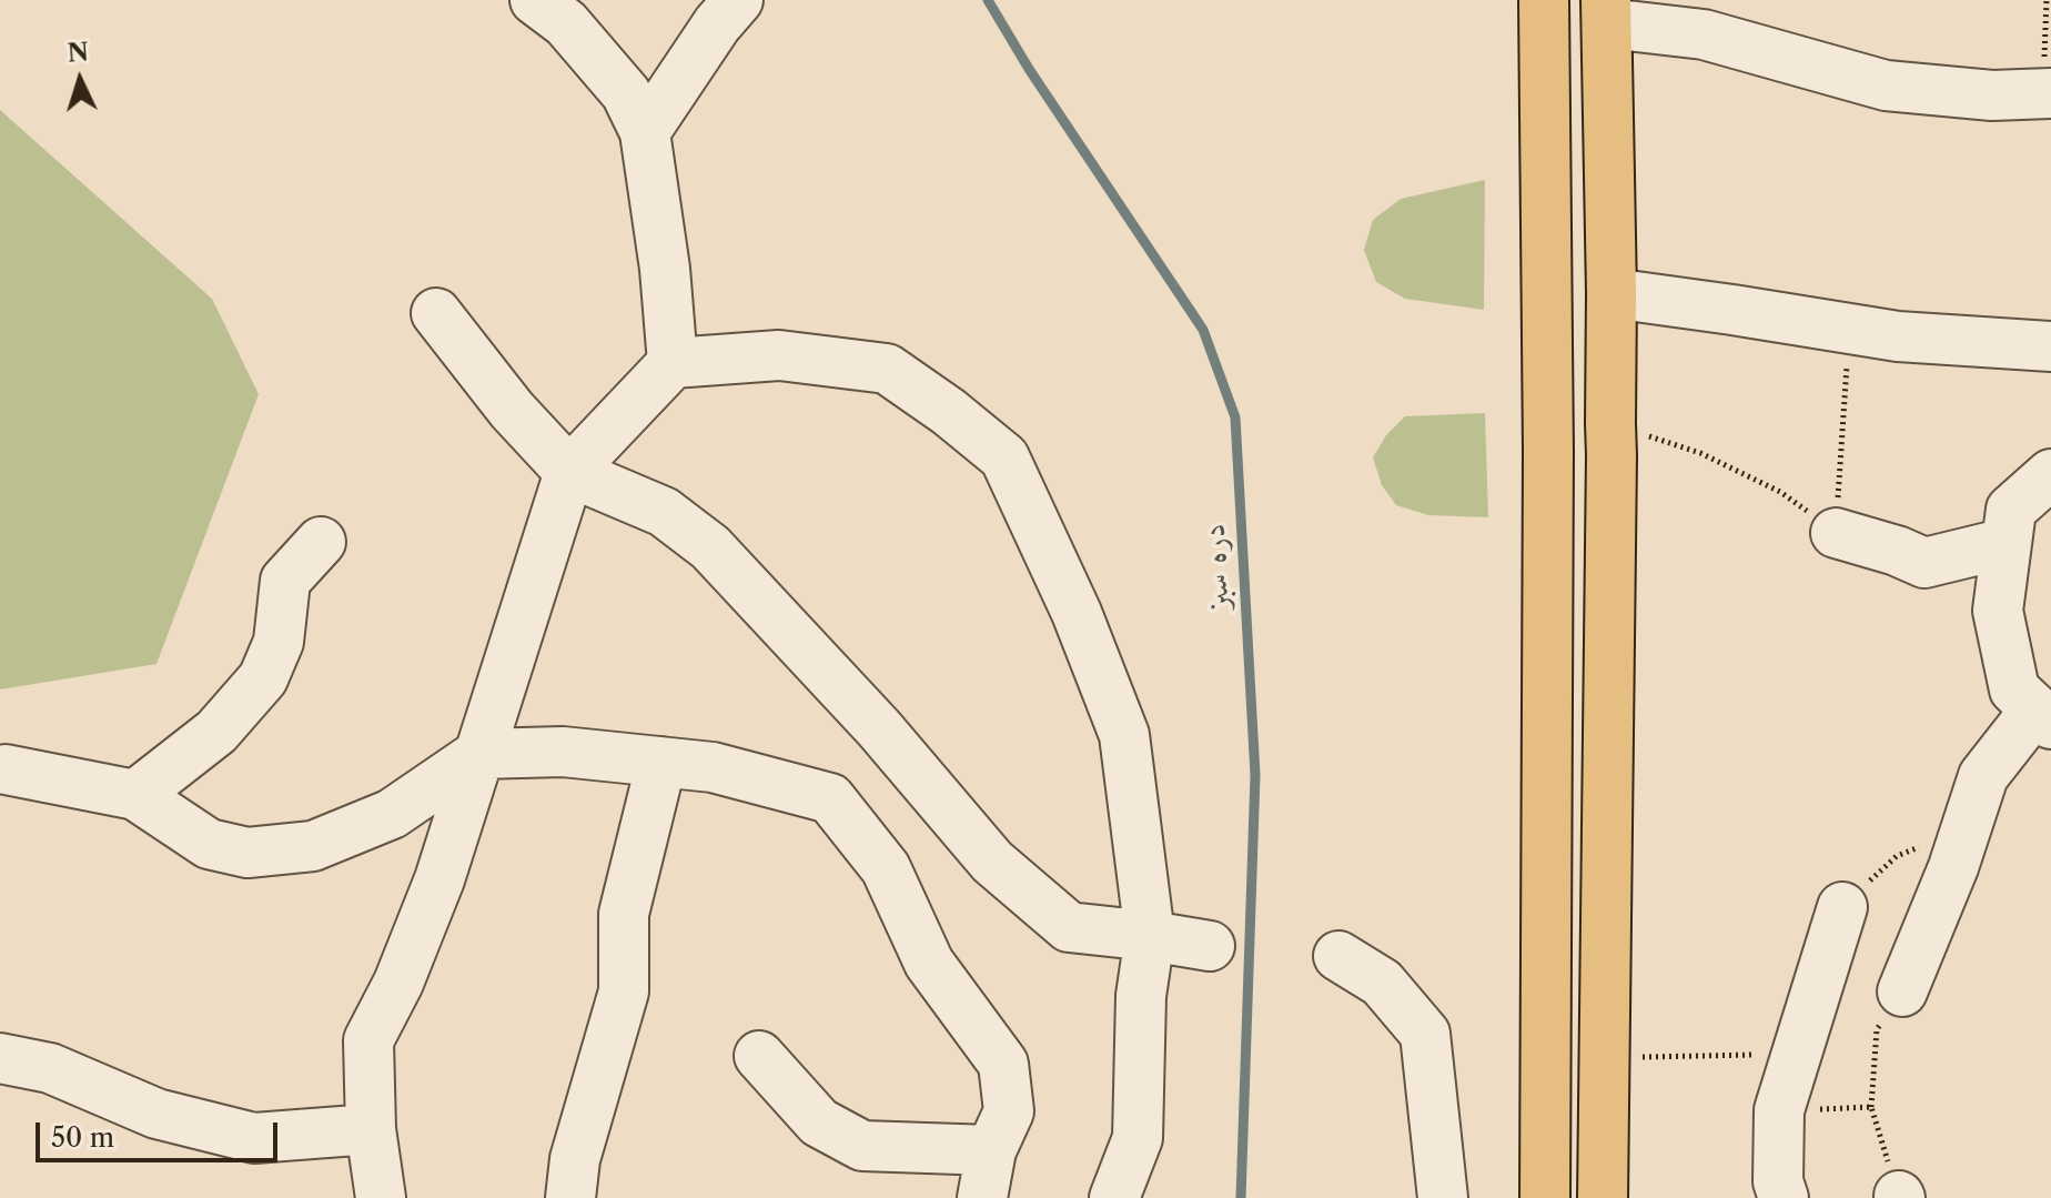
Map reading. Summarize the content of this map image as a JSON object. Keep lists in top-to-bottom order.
{
  "water": ["دره سبز"],
  "scale_bar": "50 m",
  "north": "top"
}
